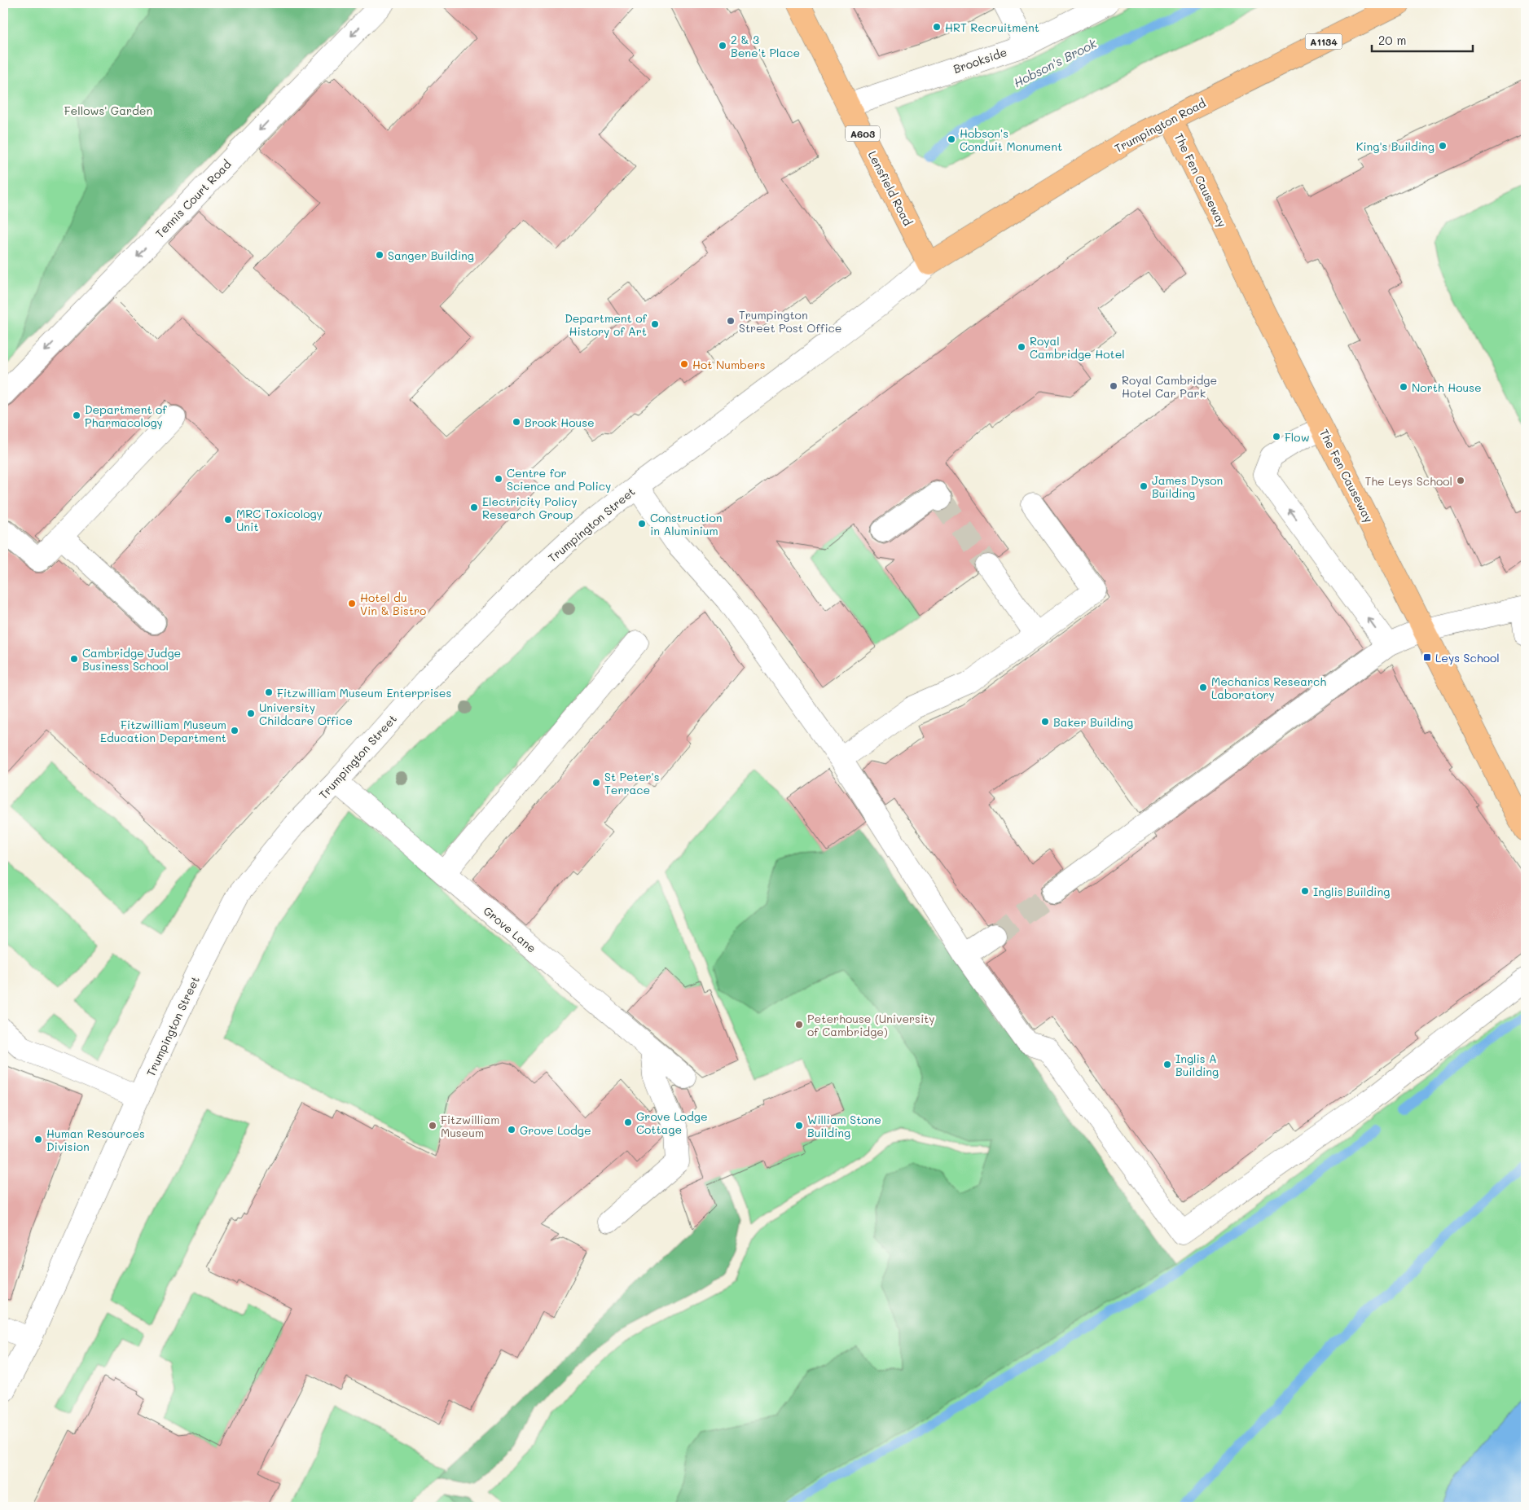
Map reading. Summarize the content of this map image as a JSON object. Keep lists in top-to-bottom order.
{
  "streets": {
    "main road": [
      "A1134",
      "Trumpington Road",
      "A603",
      "The Fen Causeway",
      "Lensfield Road"
    ],
    "street": [
      "Brookside",
      "Tennis Court Road",
      "Trumpington Street",
      "Grove Lane"
    ]
  },
  "crossings": [
    ["Brookside", "Lensfield Road"],
    ["Trumpington Road", "The Fen Causeway"],
    ["Trumpington Road", "Lensfield Road"],
    ["Trumpington Road", "Trumpington Street"],
    ["Lensfield Road", "Trumpington Street"],
    ["Trumpington Street", "Grove Lane"]
  ],
  "one_way": ["Tennis Court Road"],
  "water": ["Hobson's Brook"],
  "parks": ["Fellows' Garden"],
  "places": {
    "other": [
      "HRT Recruitment",
      "2 & 3 Bene't Place",
      "Hobson's Conduit Monument",
      "King's Building",
      "Sanger Building",
      "Trumpington Street Post Office",
      "Department of History of Art",
      "Royal Cambridge Hotel",
      "Hot Numbers",
      "Royal Cambridge Hotel Car Park",
      "North House",
      "Department of Pharmacology",
      "Brook House",
      "Flow",
      "Centre for Science and Policy",
      "The Leys School",
      "James Dyson Building",
      "Electricity Policy Research Group",
      "MRC Toxicology Unit",
      "Construction in Aluminium",
      "Hotel du Vin & Bistro",
      "Cambridge Judge Business School",
      "Mechanics Research Laboratory",
      "Fitzwilliam Museum Enterprises",
      "University Childcare Office",
      "Baker Building",
      "Fitzwilliam Museum Education Department",
      "St Peter's Terrace",
      "Inglis Building",
      "Peterhouse (University of Cambridge)",
      "Inglis A Building",
      "Grove Lodge Cottage",
      "Fitzwilliam Museum",
      "William Stone Building",
      "Grove Lodge",
      "Human Resources Division"
    ],
    "transit": ["Leys School"]
  },
  "scale_bar": "20 m"
}
